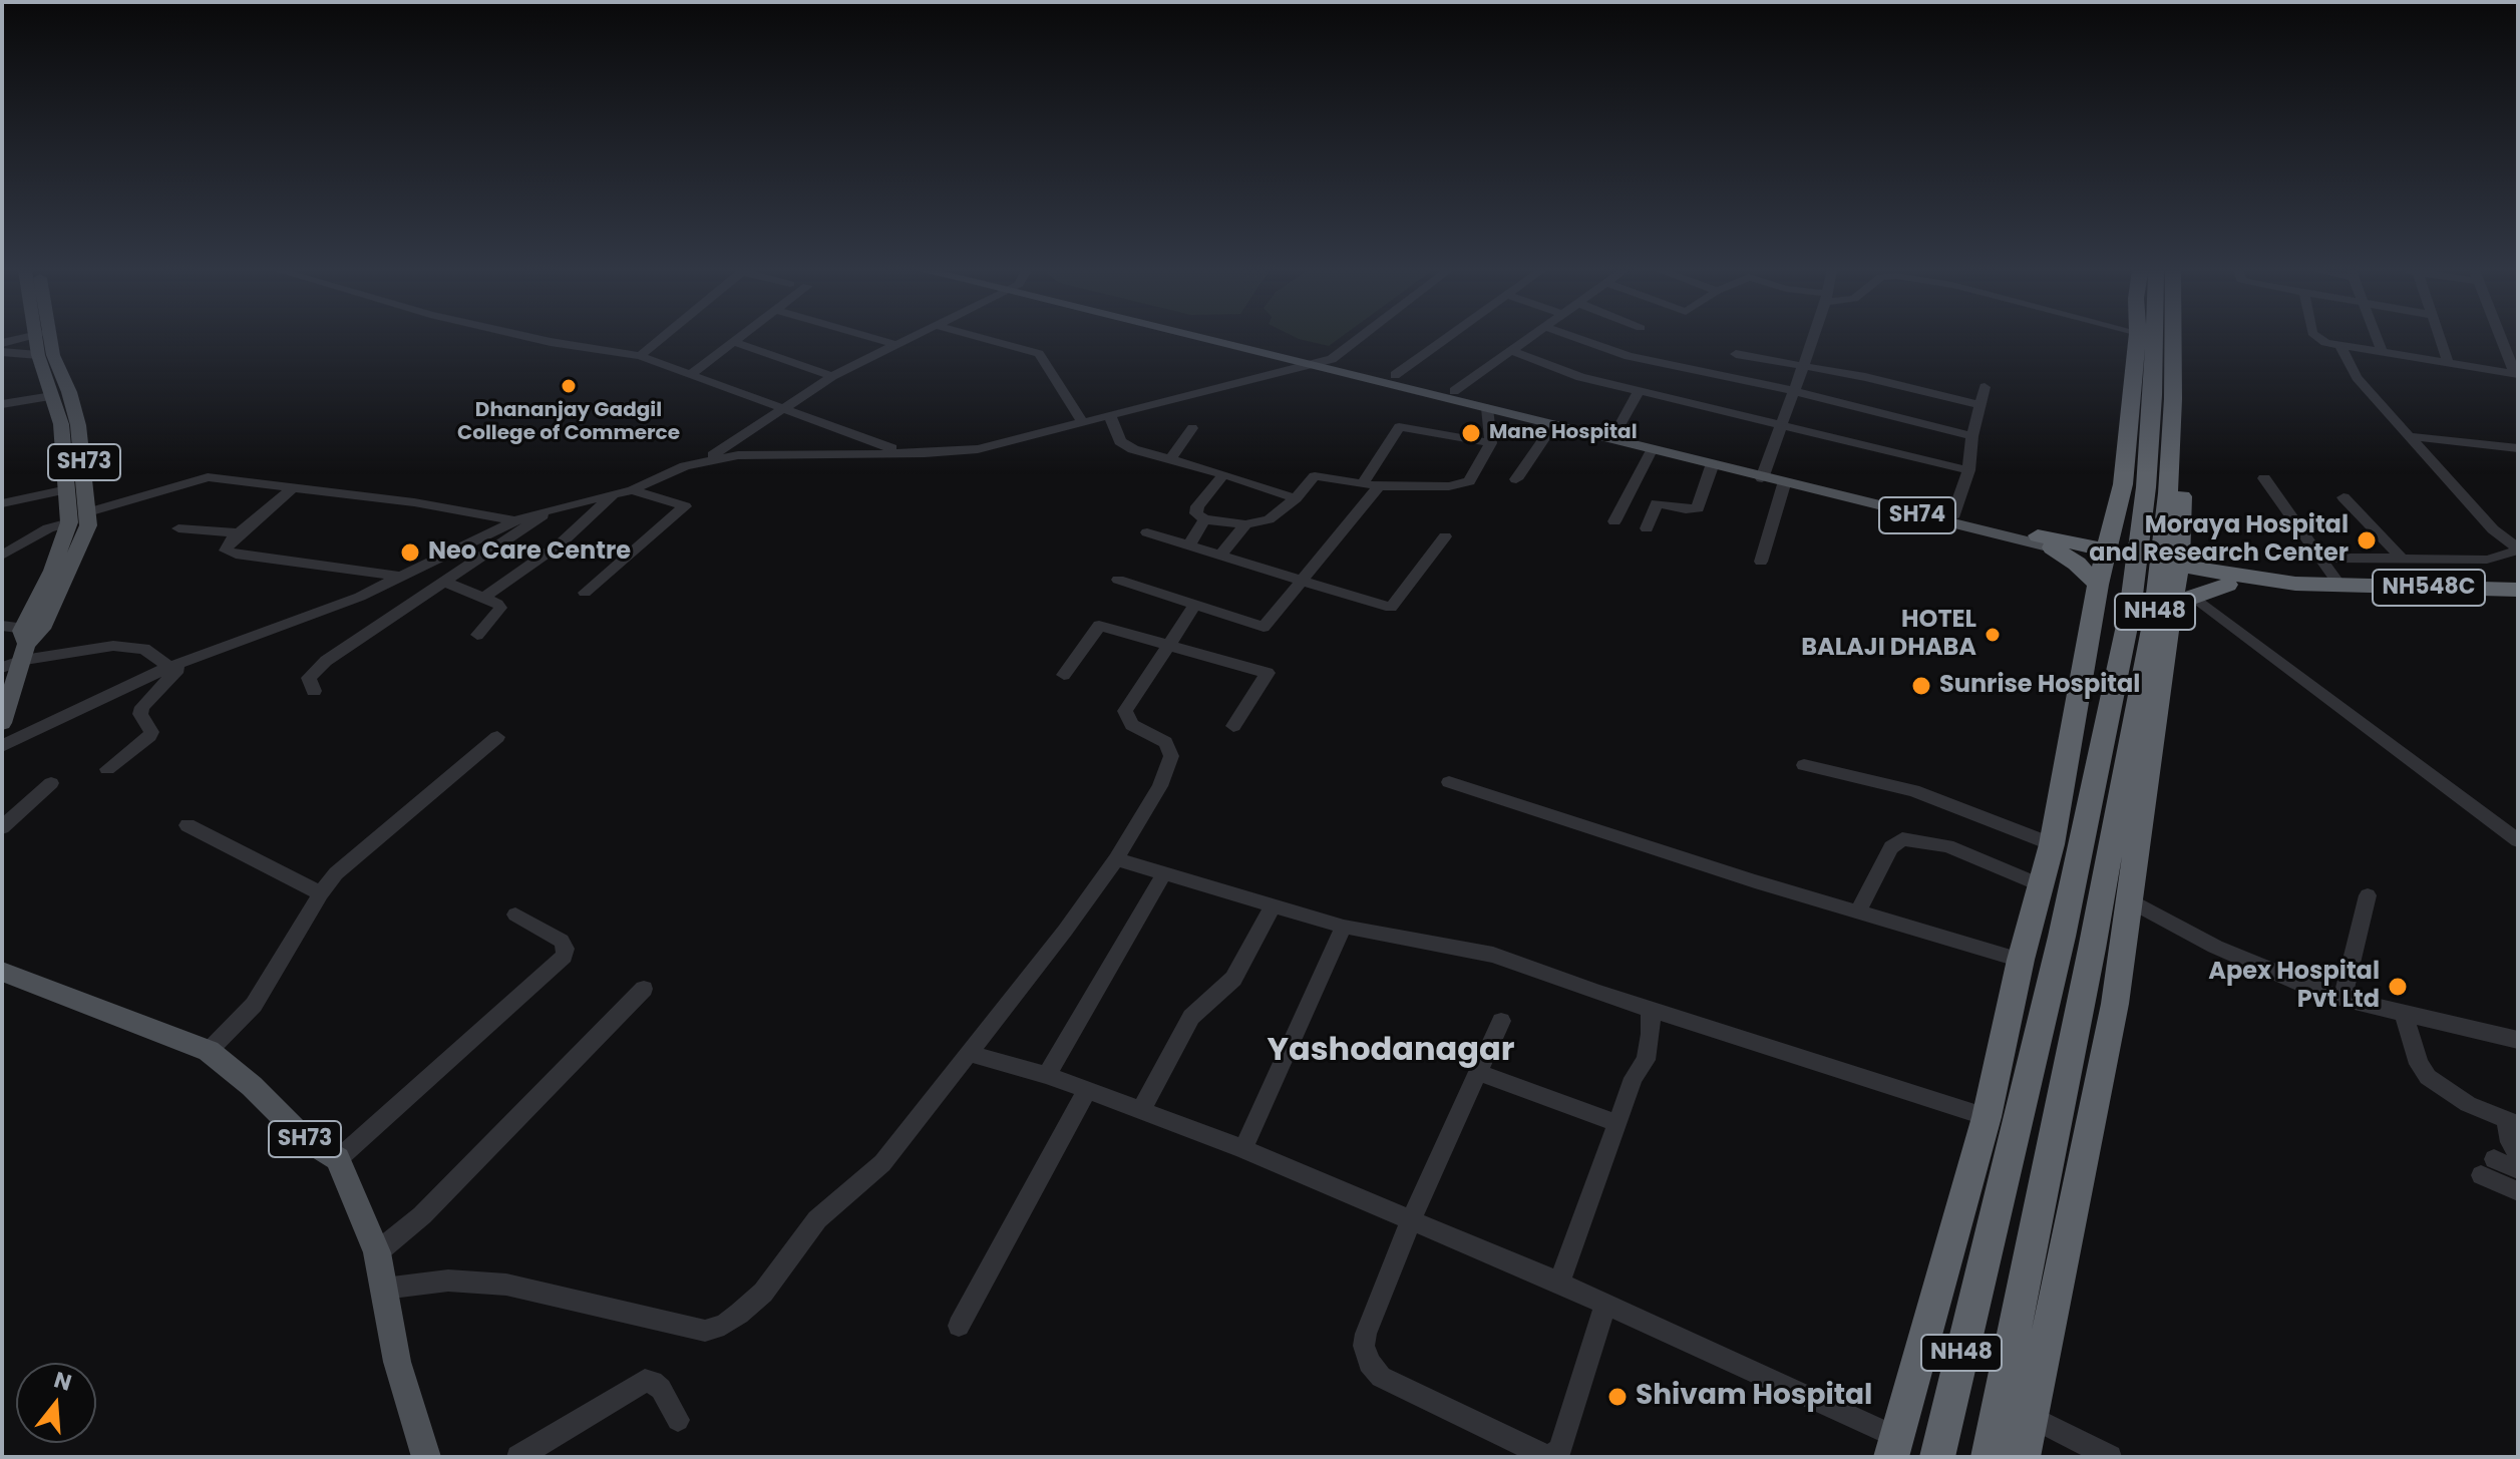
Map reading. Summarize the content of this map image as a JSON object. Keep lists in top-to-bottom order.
{
  "streets": {
    "highway": ["SH74", "NH548C", "NH48"],
    "main road": ["SH73"]
  },
  "crossings": [
    ["SH74", "NH548C"]
  ],
  "districts": ["Yashodanagar"],
  "places": [
    "Dhananjay Gadgil College of Commerce",
    "Mane Hospital",
    "Moraya Hospital and Research Center",
    "Neo Care Centre",
    "HOTEL BALAJI DHABA",
    "Sunrise Hospital",
    "Apex Hospital Pvt Ltd",
    "Shivam Hospital"
  ],
  "north": "top"
}
